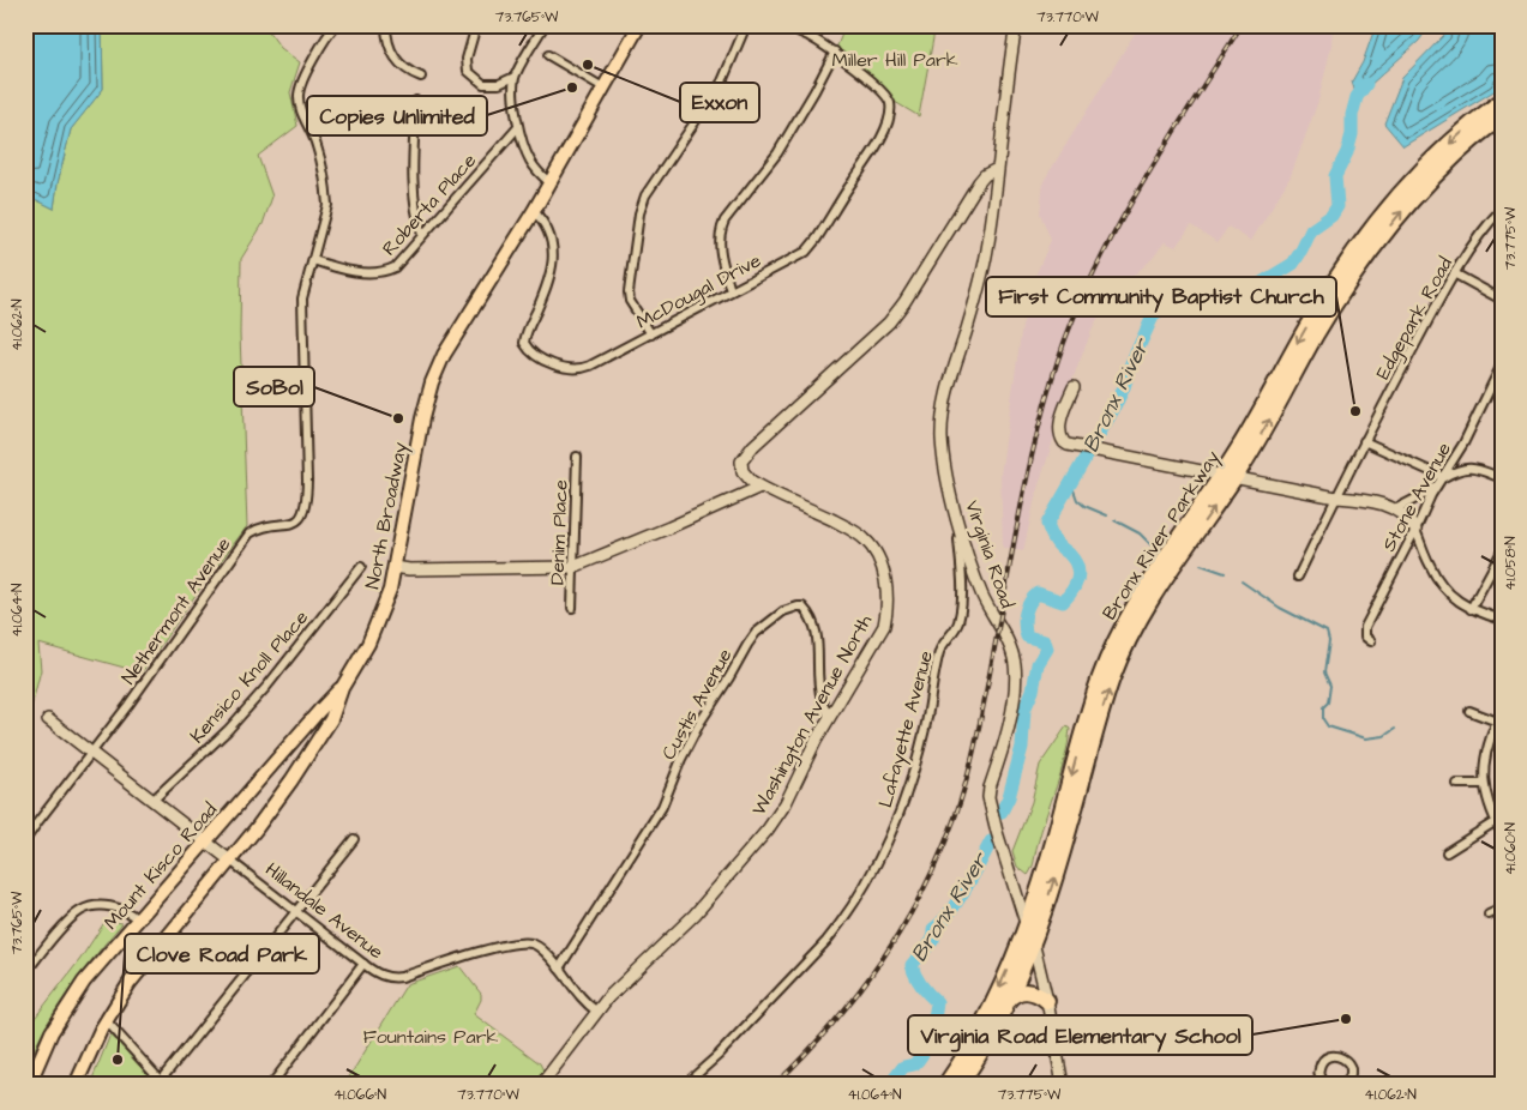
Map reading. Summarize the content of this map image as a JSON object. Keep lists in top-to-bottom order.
{
  "streets": {
    "highway": ["Bronx River Parkway"],
    "main road": ["North Broadway", "Mount Kisco Road"],
    "street": [
      "Roberta Place",
      "McDougal Drive",
      "Edgepark Road",
      "Stone Avenue",
      "Denim Place",
      "Virginia Road",
      "Nethermont Avenue",
      "Kensico Knoll Place",
      "Custis Avenue",
      "Washington Avenue North",
      "Lafayette Avenue",
      "Hillandale Avenue"
    ]
  },
  "crossings": [
    ["Roberta Place", "Nethermont Avenue"],
    ["McDougal Drive", "North Broadway"],
    ["North Broadway", "Mount Kisco Road"],
    ["North Broadway", "Hillandale Avenue"],
    ["Bronx River Parkway", "Virginia Road"],
    ["Virginia Road", "Washington Avenue North"],
    ["Virginia Road", "Lafayette Avenue"],
    ["Nethermont Avenue", "Hillandale Avenue"],
    ["Kensico Knoll Place", "Hillandale Avenue"],
    ["Custis Avenue", "Washington Avenue North"],
    ["Custis Avenue", "Hillandale Avenue"],
    ["Washington Avenue North", "Hillandale Avenue"],
    ["Mount Kisco Road", "Hillandale Avenue"]
  ],
  "water": ["Bronx River"],
  "parks": ["Miller Hill Park", "Fountains Park"],
  "places": [
    "Exxon",
    "Copies Unlimited",
    "First Community Baptist Church",
    "SoBol",
    "Virginia Road Elementary School",
    "Clove Road Park"
  ],
  "coordinates": [
    "73.765°W",
    "73.770°W",
    "73.775°W",
    "41.062°N",
    "41.058°N",
    "41.064°N",
    "41.060°N",
    "41.066°N"
  ]
}
